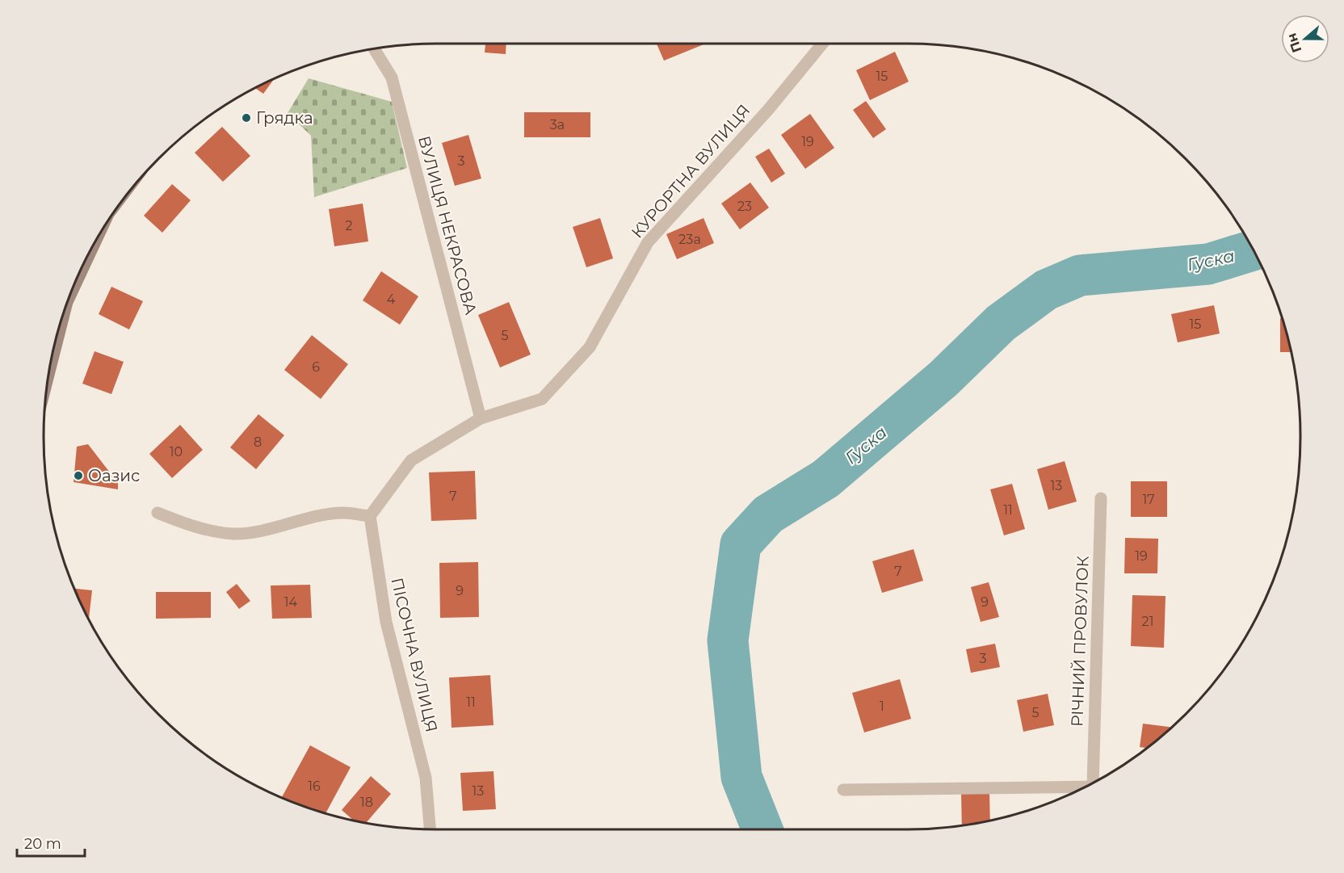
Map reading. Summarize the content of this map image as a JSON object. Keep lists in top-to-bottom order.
{
  "streets": {
    "street": [
      "КУРОРТНА ВУЛИЦЯ",
      "ВУЛИЦЯ НЕКРАСОВА",
      "РІЧНИЙ ПРОВУЛОК",
      "ПІСОЧНА ВУЛИЦЯ"
    ]
  },
  "crossings": [
    ["КУРОРТНА ВУЛИЦЯ", "ВУЛИЦЯ НЕКРАСОВА"]
  ],
  "water": ["Гуска"],
  "places": ["Грядка", "Оазис"],
  "house_numbers": [
    "15",
    "3а",
    "19",
    "3",
    "23",
    "2",
    "23а",
    "4",
    "15",
    "5",
    "6",
    "8",
    "10",
    "13",
    "7",
    "17",
    "11",
    "19",
    "7",
    "9",
    "14",
    "9",
    "21",
    "3",
    "11",
    "1",
    "5",
    "16",
    "13",
    "18"
  ],
  "scale_bar": "20 m",
  "north": "left"
}
